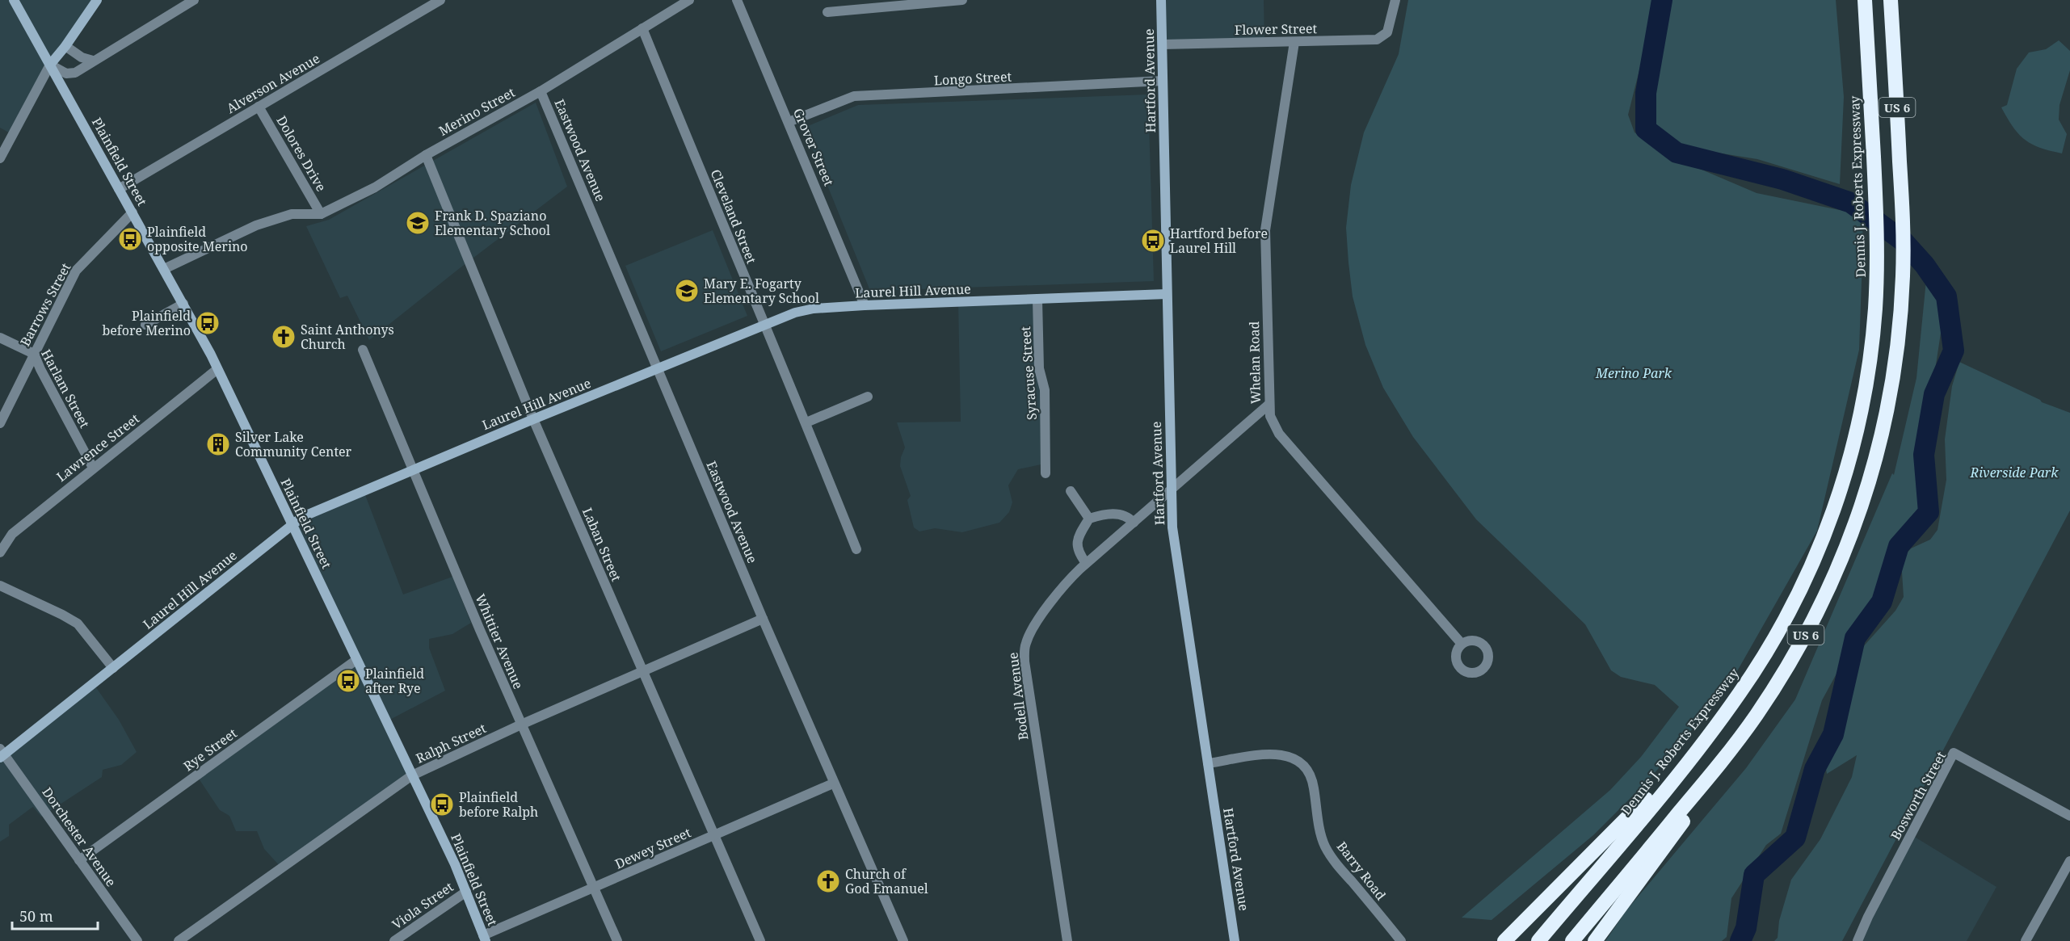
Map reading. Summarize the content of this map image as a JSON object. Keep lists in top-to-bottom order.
{
  "streets": {
    "highway": ["US 6", "Dennis J. Roberts Expressway"],
    "main road": ["Hartford Avenue", "Plainfield Street", "Laurel Hill Avenue"],
    "street": [
      "Flower Street",
      "Longo Street",
      "Alverson Avenue",
      "Merino Street",
      "Grover Street",
      "Eastwood Avenue",
      "Dolores Drive",
      "Cleveland Street",
      "Barrows Street",
      "Whelan Road",
      "Syracuse Street",
      "Harlam Street",
      "Lawrence Street",
      "Laban Street",
      "Whittier Avenue",
      "Bodell Avenue",
      "Ralph Street",
      "Rye Street",
      "Bosworth Street",
      "Dorchester Avenue",
      "Dewey Street",
      "Barry Road",
      "Viola Street"
    ]
  },
  "crossings": [
    ["Flower Street", "Hartford Avenue"],
    ["Flower Street", "Whelan Road"],
    ["Longo Street", "Hartford Avenue"],
    ["Longo Street", "Grover Street"],
    ["Hartford Avenue", "Laurel Hill Avenue"],
    ["Hartford Avenue", "Bodell Avenue"],
    ["Hartford Avenue", "Barry Road"],
    ["Alverson Avenue", "Dolores Drive"],
    ["Alverson Avenue", "Plainfield Street"],
    ["Merino Street", "Eastwood Avenue"],
    ["Merino Street", "Dolores Drive"],
    ["Merino Street", "Plainfield Street"],
    ["Merino Street", "Cleveland Street"],
    ["Merino Street", "Laban Street"],
    ["Grover Street", "Laurel Hill Avenue"],
    ["Eastwood Avenue", "Laurel Hill Avenue"],
    ["Eastwood Avenue", "Ralph Street"],
    ["Eastwood Avenue", "Dewey Street"],
    ["Plainfield Street", "Laurel Hill Avenue"],
    ["Plainfield Street", "Barrows Street"],
    ["Plainfield Street", "Lawrence Street"],
    ["Plainfield Street", "Ralph Street"],
    ["Plainfield Street", "Rye Street"],
    ["Plainfield Street", "Dewey Street"],
    ["Plainfield Street", "Viola Street"],
    ["Cleveland Street", "Laurel Hill Avenue"],
    ["Laurel Hill Avenue", "Syracuse Street"],
    ["Laurel Hill Avenue", "Laban Street"],
    ["Laurel Hill Avenue", "Whittier Avenue"],
    ["Laurel Hill Avenue", "Dorchester Avenue"],
    ["Barrows Street", "Harlam Street"],
    ["Whelan Road", "Bodell Avenue"],
    ["Harlam Street", "Lawrence Street"],
    ["Laban Street", "Ralph Street"],
    ["Laban Street", "Dewey Street"],
    ["Whittier Avenue", "Ralph Street"],
    ["Whittier Avenue", "Dewey Street"],
    ["Rye Street", "Dorchester Avenue"]
  ],
  "parks": ["Merino Park", "Riverside Park"],
  "places": {
    "school or university": ["Frank D. Spaziano Elementary School", "Mary E. Fogarty Elementary School"],
    "bus stop": [
      "Plainfield opposite Merino",
      "Hartford before Laurel Hill",
      "Plainfield before Merino",
      "Plainfield after Rye",
      "Plainfield before Ralph"
    ],
    "church": ["Saint Anthonys Church", "Church of God Emanuel"],
    "building": ["Silver Lake Community Center"]
  },
  "scale_bar": "50 m"
}
